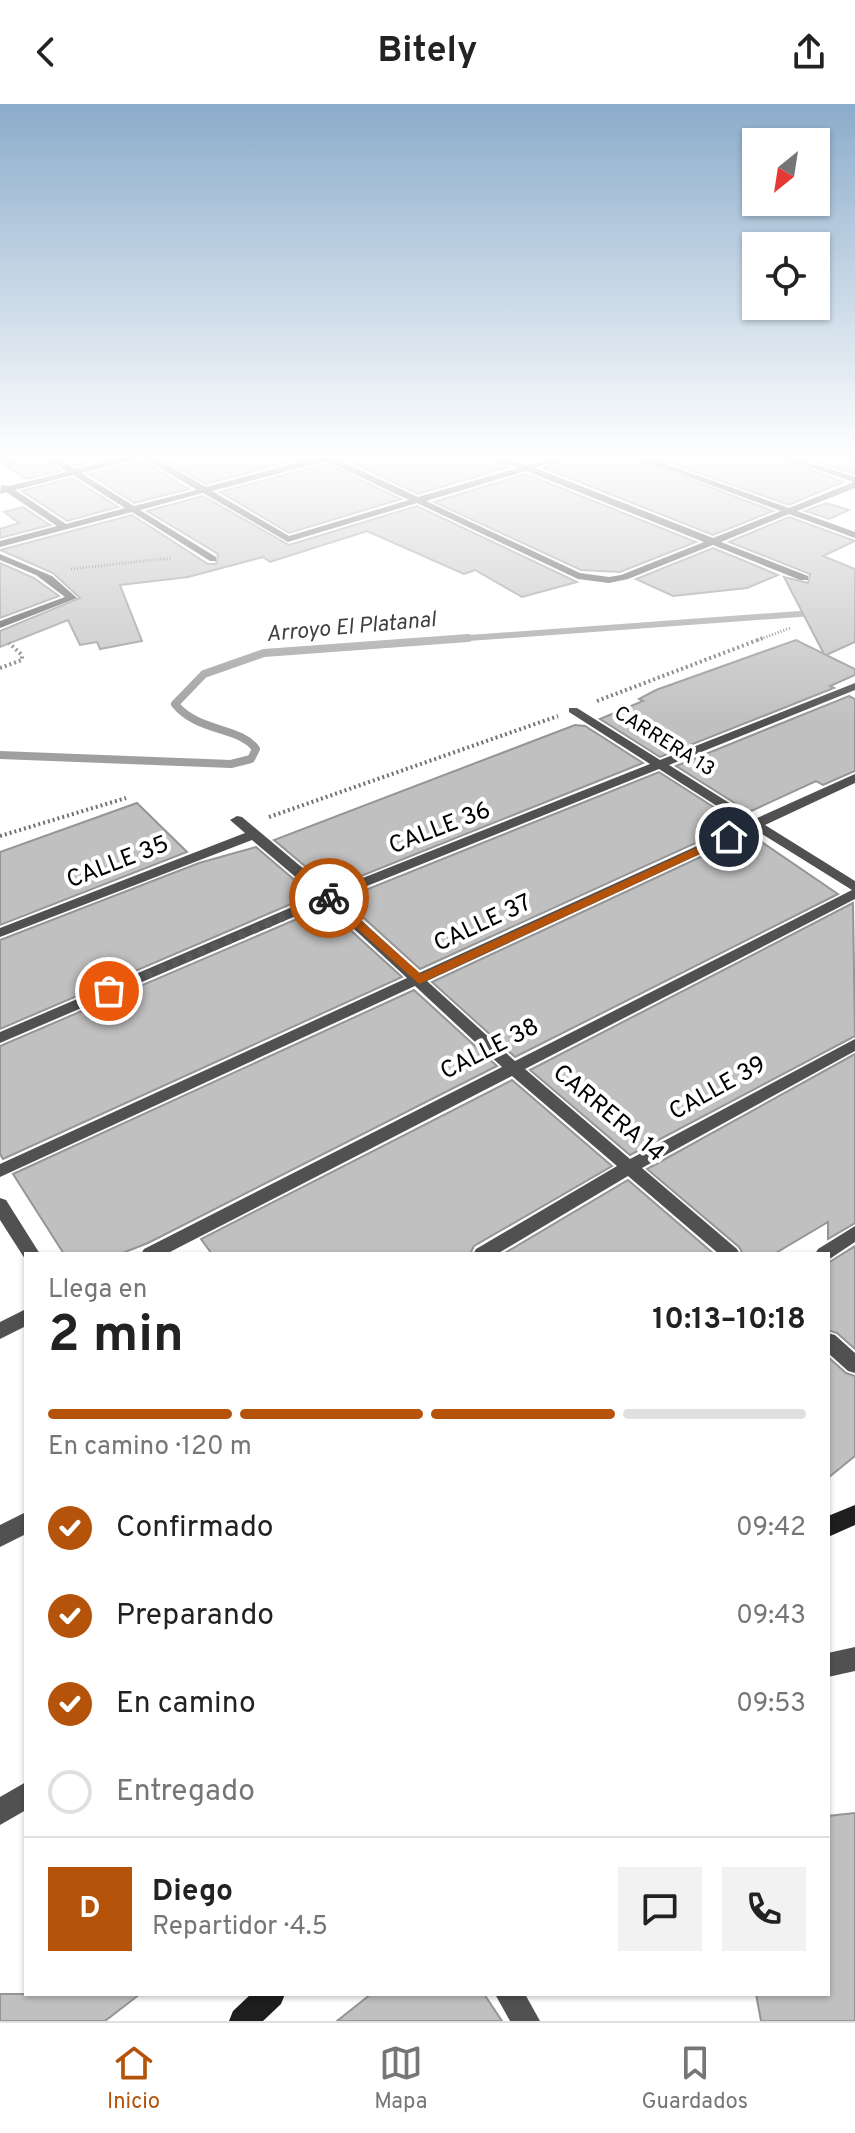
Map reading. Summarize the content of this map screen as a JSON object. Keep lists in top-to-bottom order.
{
  "streets": {
    "street": [
      "CARRERA 13",
      "CALLE 36",
      "CALLE 35",
      "CALLE 37",
      "CALLE 38",
      "CALLE 39",
      "CARRERA 14"
    ]
  },
  "crossings": [
    ["CARRERA 13", "CALLE 36"],
    ["CARRERA 13", "CALLE 37"],
    ["CALLE 36", "CARRERA 14"],
    ["CALLE 35", "CARRERA 14"],
    ["CALLE 37", "CARRERA 14"],
    ["CALLE 38", "CARRERA 14"],
    ["CALLE 39", "CARRERA 14"]
  ],
  "water": ["Arroyo El Platanal"],
  "north": "bottom left",
  "page": {
    "header": "Bitely",
    "heading": ["2 min", "Llega en", "10:13–10:18"],
    "panel": ["Diego", "Repartidor · 4.5"],
    "bar": "En camino · 120 m",
    "list": [
      ["Confirmado", "09:42"],
      ["Preparando", "09:43"],
      ["En camino", "09:53"],
      "Entregado"
    ],
    "round": "D",
    "tabs": ["Inicio", "Mapa", "Guardados"]
  }
}
